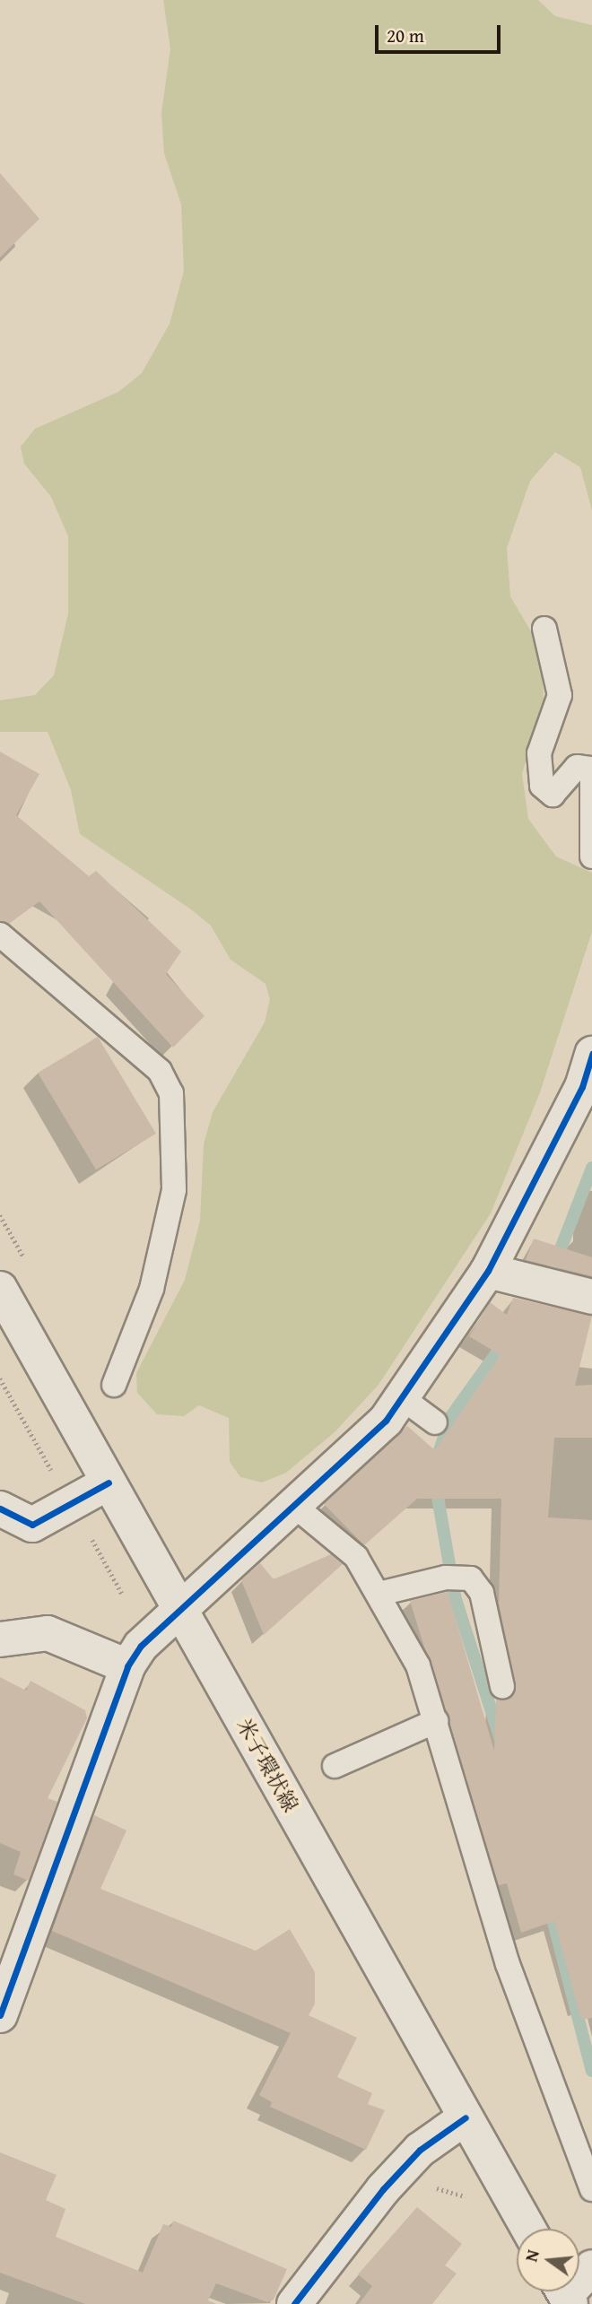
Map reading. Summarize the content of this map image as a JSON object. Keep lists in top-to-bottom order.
{
  "streets": {
    "street": ["米子環状線"]
  },
  "scale_bar": "20 m",
  "north": "left"
}
